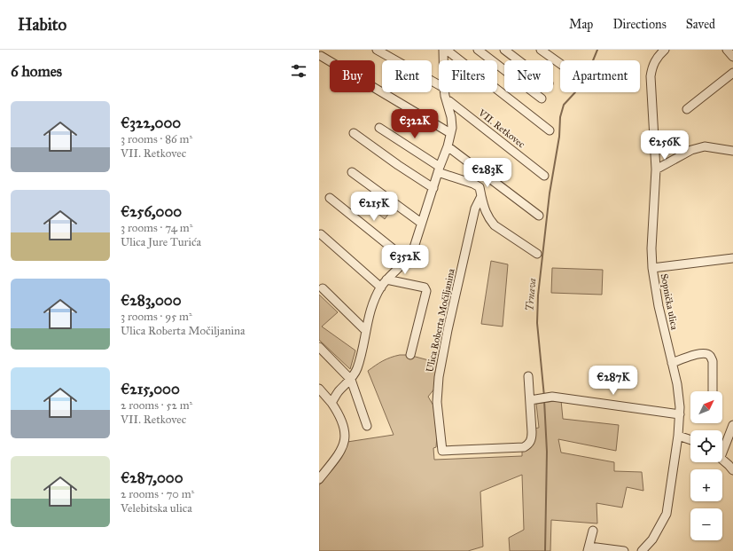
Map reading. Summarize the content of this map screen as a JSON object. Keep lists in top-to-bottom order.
{
  "streets": {
    "street": ["VII. Retkovec", "Sopnička ulica", "Ulica Roberta Močiljanina"]
  },
  "water": ["Trnava"],
  "north": "top right",
  "page": {
    "header": "Habito",
    "nav": ["Map", "Directions", "Saved"],
    "heading": "6 homes",
    "chip": [
      "Buy",
      "Rent",
      "Filters",
      "New",
      "Apartment"
    ],
    "list": [
      {
        "name": "€322,000",
        "note": "3 rooms · 86 m² · VII. Retkovec"
      },
      {
        "name": "€256,000",
        "note": "3 rooms · 74 m² · Ulica Jure Turića"
      },
      {
        "name": "€283,000",
        "note": "3 rooms · 95 m² · Ulica Roberta Močiljanina"
      },
      {
        "name": "€215,000",
        "note": "2 rooms · 52 m² · VII. Retkovec"
      },
      {
        "name": "€287,000",
        "note": "2 rooms · 70 m² · Velebitska ulica"
      }
    ],
    "price": [
      "€322K",
      "€256K",
      "€283K",
      "€215K",
      "€352K",
      "€287K"
    ],
    "map_buttons": ["+", "−"]
  }
}
